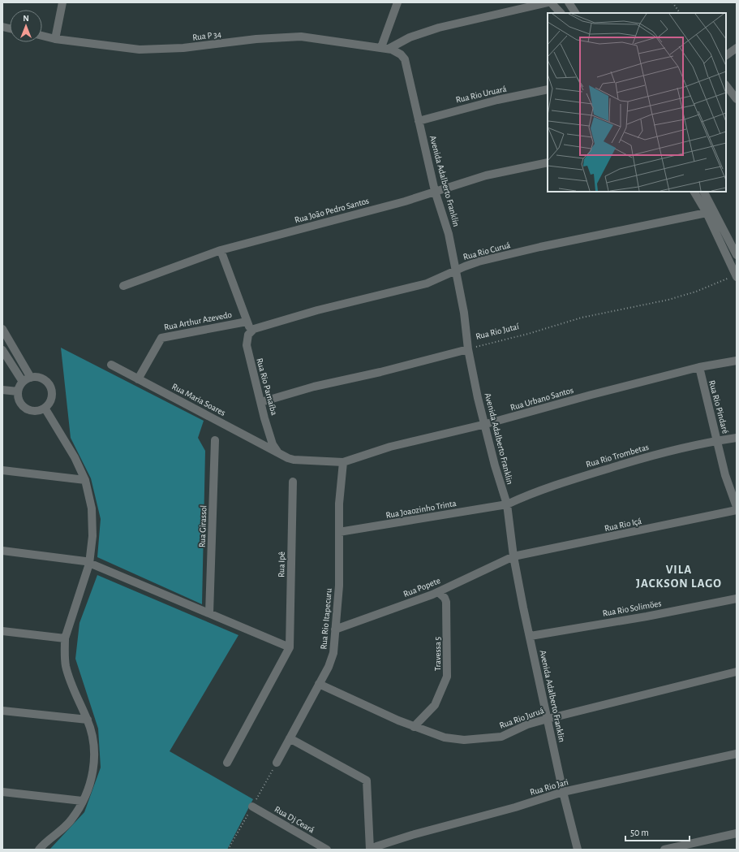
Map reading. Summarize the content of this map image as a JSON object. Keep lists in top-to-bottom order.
{
  "streets": {
    "street": [
      "Rua P 34",
      "Rua Rio Uruará",
      "Avenida Adalberto Franklin",
      "Rua João Pedro Santos",
      "Rua Rio Curuá",
      "Rua Arthur Azevedo",
      "Rua Rio Jutaí",
      "Rua Rio Parnaíba",
      "Rua Urbano Santos",
      "Rua Maria Soares",
      "Rua Rio Pindaré",
      "Rua Rio Trombetas",
      "Rua Joaozinho Trinta",
      "Rua Rio Içá",
      "Rua Girassol",
      "Rua Ipê",
      "Rua Popete",
      "Rua Rio Solimões",
      "Rua Rio Itapecuru",
      "Travessa 5",
      "Rua Rio Juruá",
      "Rua Rio Jari",
      "Rua Dj Ceará"
    ]
  },
  "crossings": [
    ["Rua P 34", "Avenida Adalberto Franklin"],
    ["Rua Rio Uruará", "Avenida Adalberto Franklin"],
    ["Avenida Adalberto Franklin", "Rua João Pedro Santos"],
    ["Avenida Adalberto Franklin", "Rua Rio Curuá"],
    ["Avenida Adalberto Franklin", "Rua Rio Jutaí"],
    ["Avenida Adalberto Franklin", "Rua Urbano Santos"],
    ["Avenida Adalberto Franklin", "Rua Rio Trombetas"],
    ["Avenida Adalberto Franklin", "Rua Joaozinho Trinta"],
    ["Avenida Adalberto Franklin", "Rua Rio Içá"],
    ["Avenida Adalberto Franklin", "Rua Popete"],
    ["Avenida Adalberto Franklin", "Rua Rio Solimões"],
    ["Avenida Adalberto Franklin", "Rua Rio Juruá"],
    ["Avenida Adalberto Franklin", "Rua Rio Jari"],
    ["Rua Rio Curuá", "Rua Rio Parnaíba"],
    ["Rua Arthur Azevedo", "Rua Maria Soares"],
    ["Rua Rio Jutaí", "Rua Rio Parnaíba"],
    ["Rua Rio Parnaíba", "Rua Urbano Santos"],
    ["Rua Rio Parnaíba", "Rua Maria Soares"],
    ["Rua Urbano Santos", "Rua Maria Soares"],
    ["Rua Urbano Santos", "Rua Rio Pindaré"],
    ["Rua Urbano Santos", "Rua Rio Itapecuru"],
    ["Rua Rio Pindaré", "Rua Rio Trombetas"],
    ["Rua Rio Trombetas", "Rua Joaozinho Trinta"],
    ["Rua Joaozinho Trinta", "Rua Rio Itapecuru"],
    ["Rua Rio Içá", "Rua Popete"],
    ["Rua Popete", "Rua Rio Itapecuru"],
    ["Rua Popete", "Travessa 5"],
    ["Rua Rio Itapecuru", "Rua Rio Juruá"],
    ["Travessa 5", "Rua Rio Juruá"]
  ],
  "districts": ["VILA JACKSON LAGO"],
  "scale_bar": "50 m",
  "north": "top"
}
